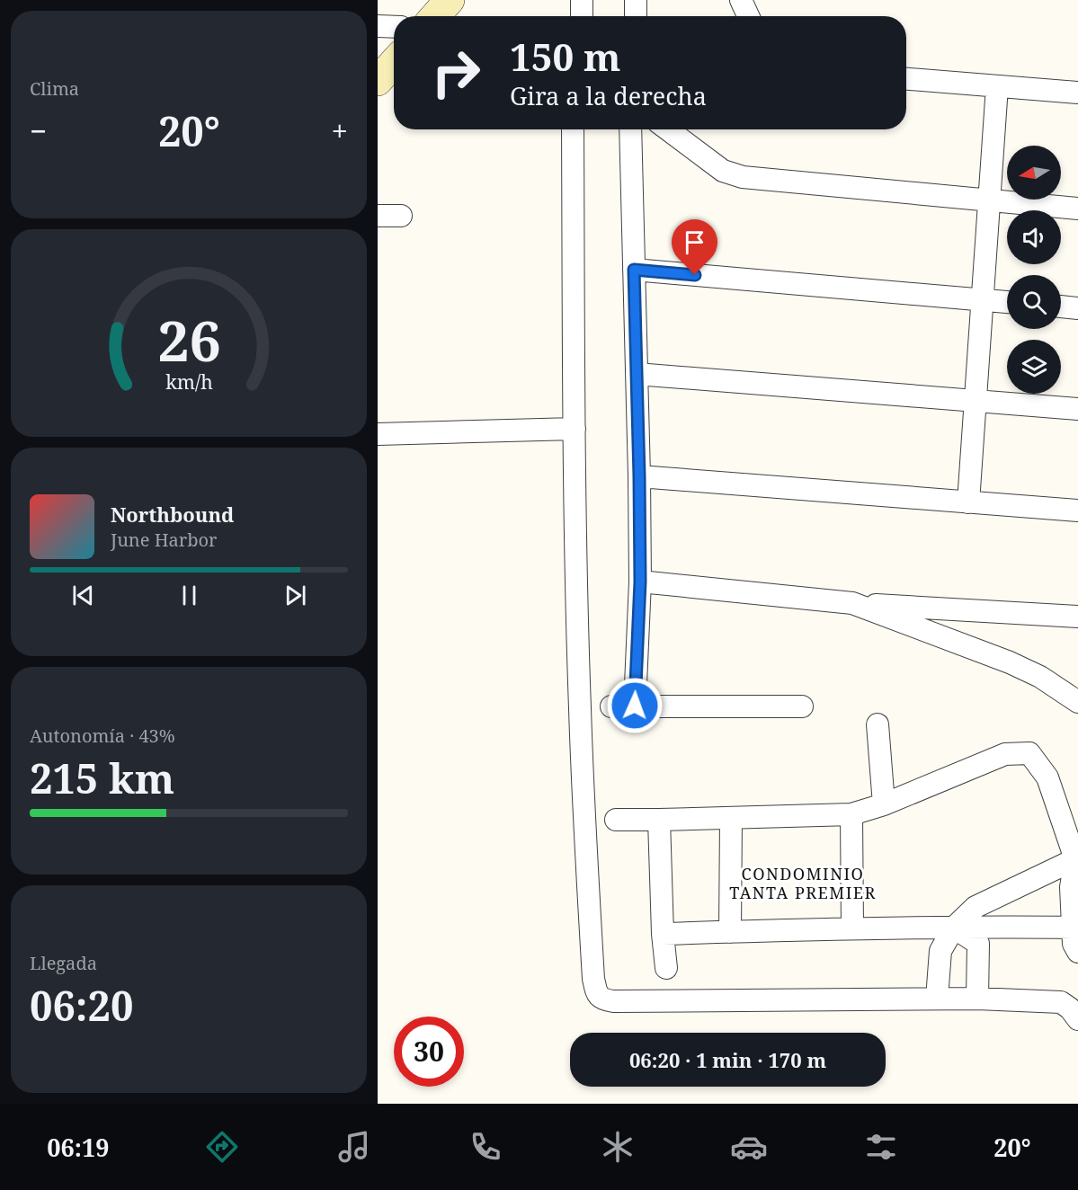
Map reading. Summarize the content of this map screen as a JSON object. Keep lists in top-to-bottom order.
{
  "districts": ["CONDOMINIO TANTA PREMIER"],
  "north": "left",
  "page": {
    "tile": [
      "Clima",
      ["Autonomía · 43%", "215 km"],
      ["Llegada", "06:20"]
    ],
    "turn": ["150 m", "Gira a la derecha"],
    "heat": ["−", "20°", "+"],
    "song": ["Northbound", "June Harbor"],
    "limit": "30",
    "trip": "06:20 · 1 min · 170 m",
    "tabs": ["06:19", "20°"],
    "gauge": ["26", "km/h"]
  }
}
